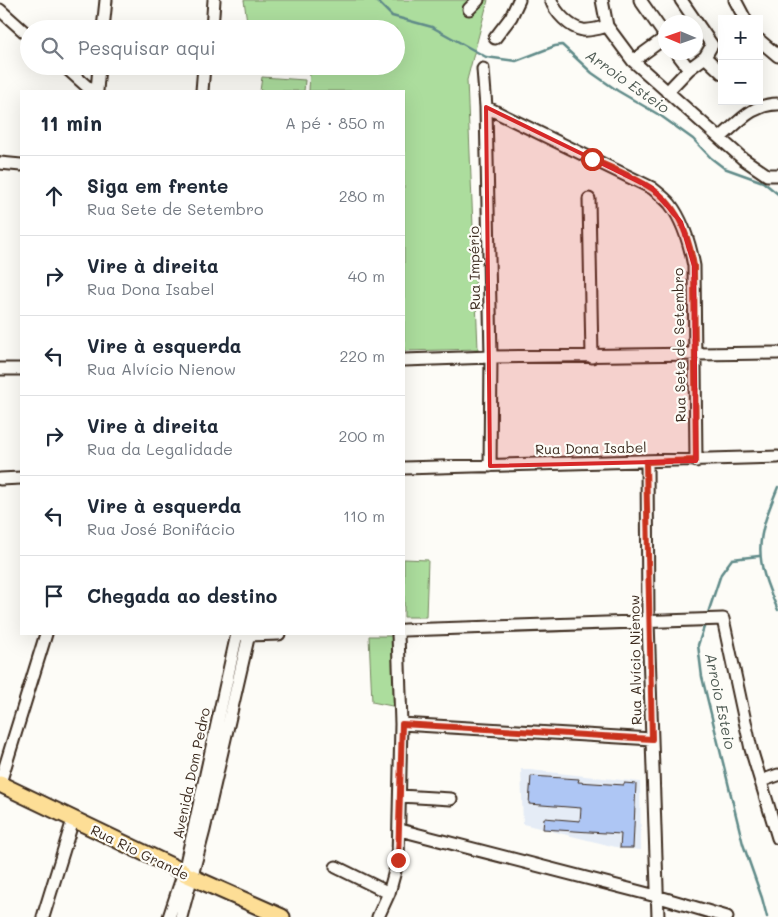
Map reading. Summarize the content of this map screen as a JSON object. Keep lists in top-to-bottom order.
{
  "streets": {
    "main road": ["Rua Rio Grande"],
    "street": [
      "Rua Império",
      "Rua Sete de Setembro",
      "Rua Dona Isabel",
      "Rua Alvício Nienow",
      "Avenida Dom Pedro"
    ]
  },
  "crossings": [
    ["Rua Império", "Rua Sete de Setembro"],
    ["Rua Império", "Rua Dona Isabel"],
    ["Rua Sete de Setembro", "Rua Dona Isabel"],
    ["Rua Dona Isabel", "Rua Alvício Nienow"],
    ["Avenida Dom Pedro", "Rua Rio Grande"]
  ],
  "water": ["Arroio Esteio"],
  "north": "left",
  "page": {
    "map_buttons": ["+", "−"],
    "search": "Pesquisar aqui",
    "heading": ["11 min", "A pé · 850 m"],
    "list": [
      ["Siga em frente", "Rua Sete de Setembro", "280 m"],
      ["Vire à direita", "Rua Dona Isabel", "40 m"],
      ["Vire à esquerda", "Rua Alvício Nienow", "220 m"],
      ["Vire à direita", "Rua da Legalidade", "200 m"],
      ["Vire à esquerda", "Rua José Bonifácio", "110 m"],
      "Chegada ao destino"
    ]
  }
}
